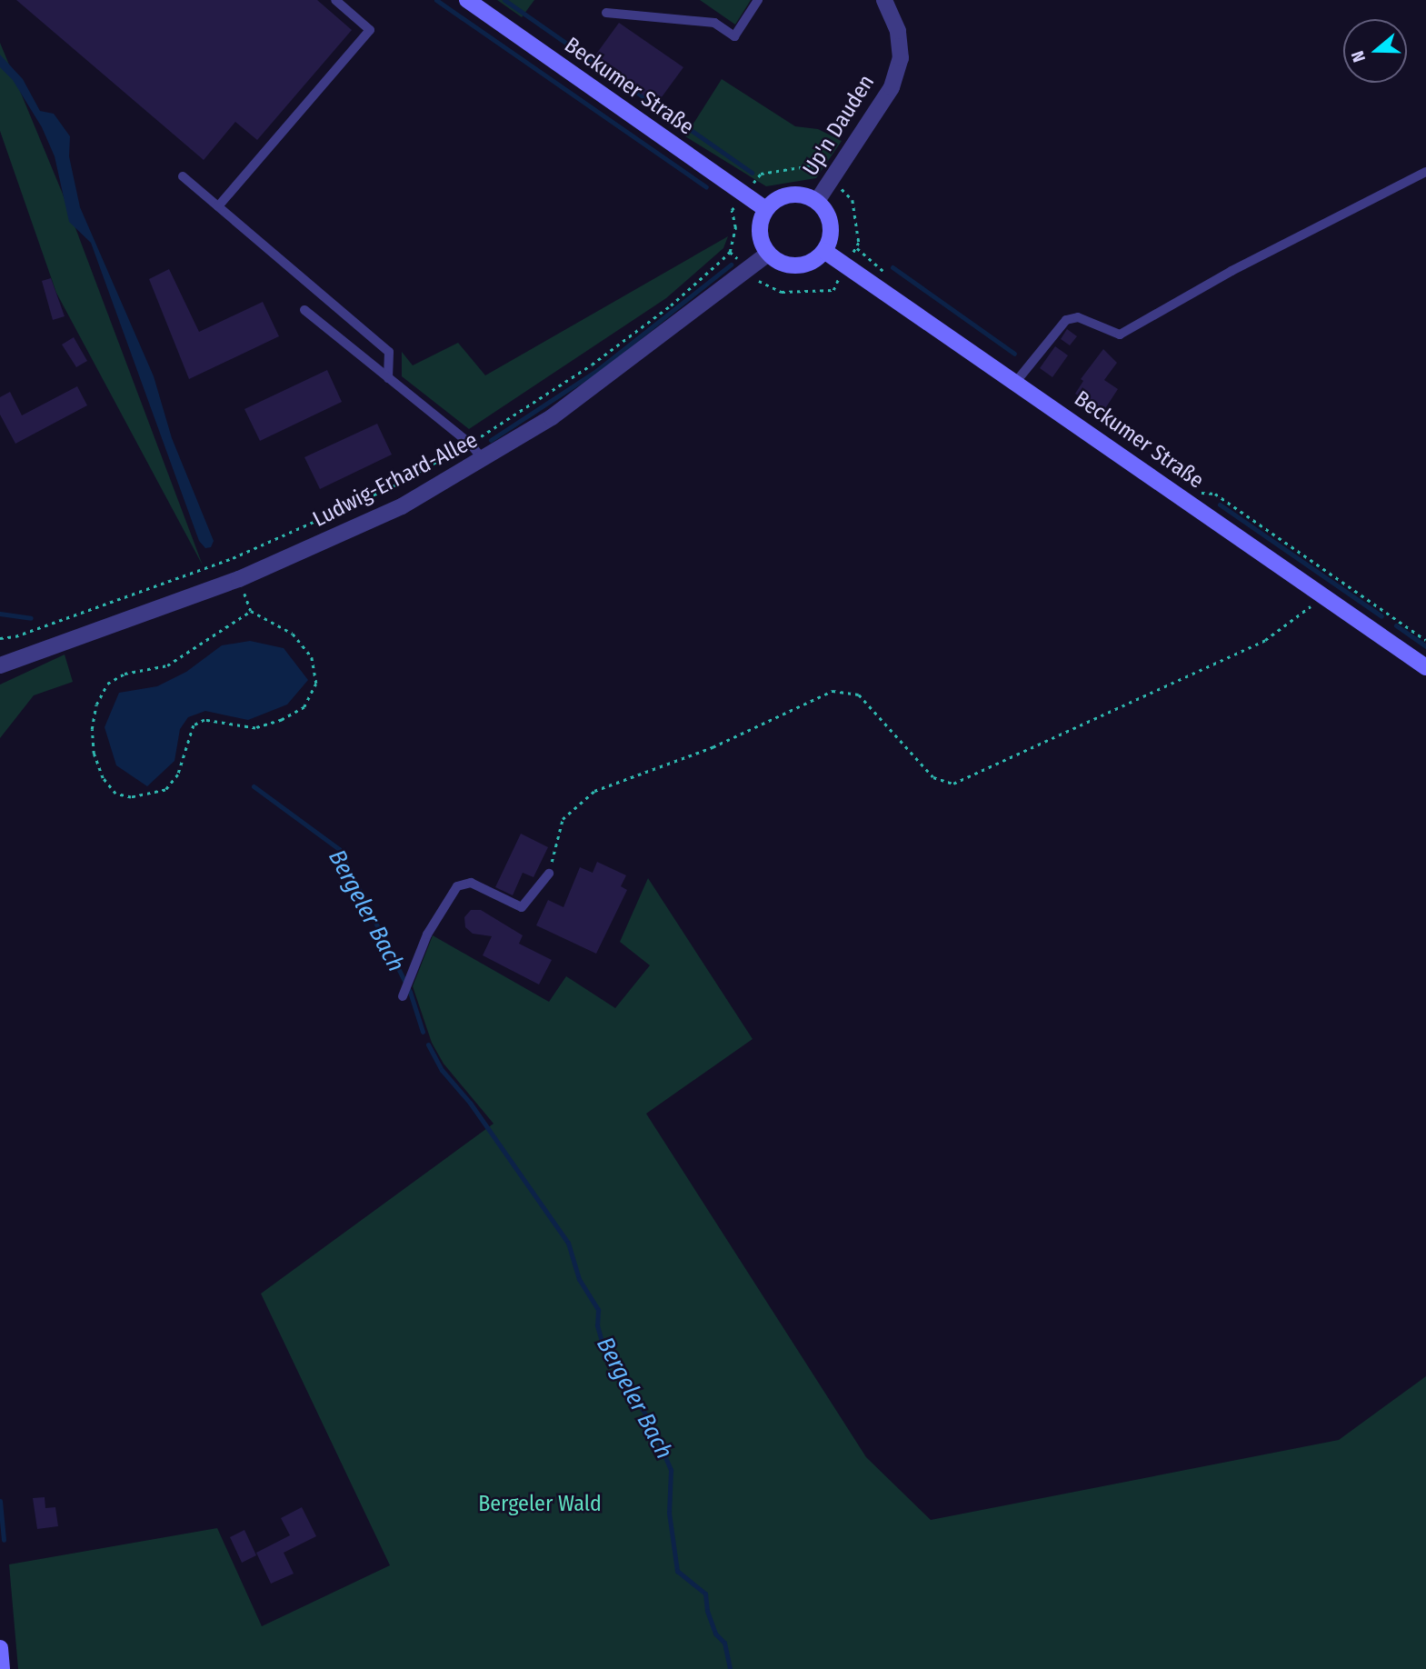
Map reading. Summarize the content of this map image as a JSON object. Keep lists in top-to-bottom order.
{
  "streets": {
    "main road": ["Beckumer Straße"],
    "street": ["Up'n Dauden", "Ludwig-Erhard-Allee"]
  },
  "crossings": [
    ["Beckumer Straße", "Up'n Dauden"],
    ["Beckumer Straße", "Ludwig-Erhard-Allee"],
    ["Up'n Dauden", "Ludwig-Erhard-Allee"]
  ],
  "water": ["Bergeler Bach"],
  "parks": ["Bergeler Wald"],
  "north": "left"
}
